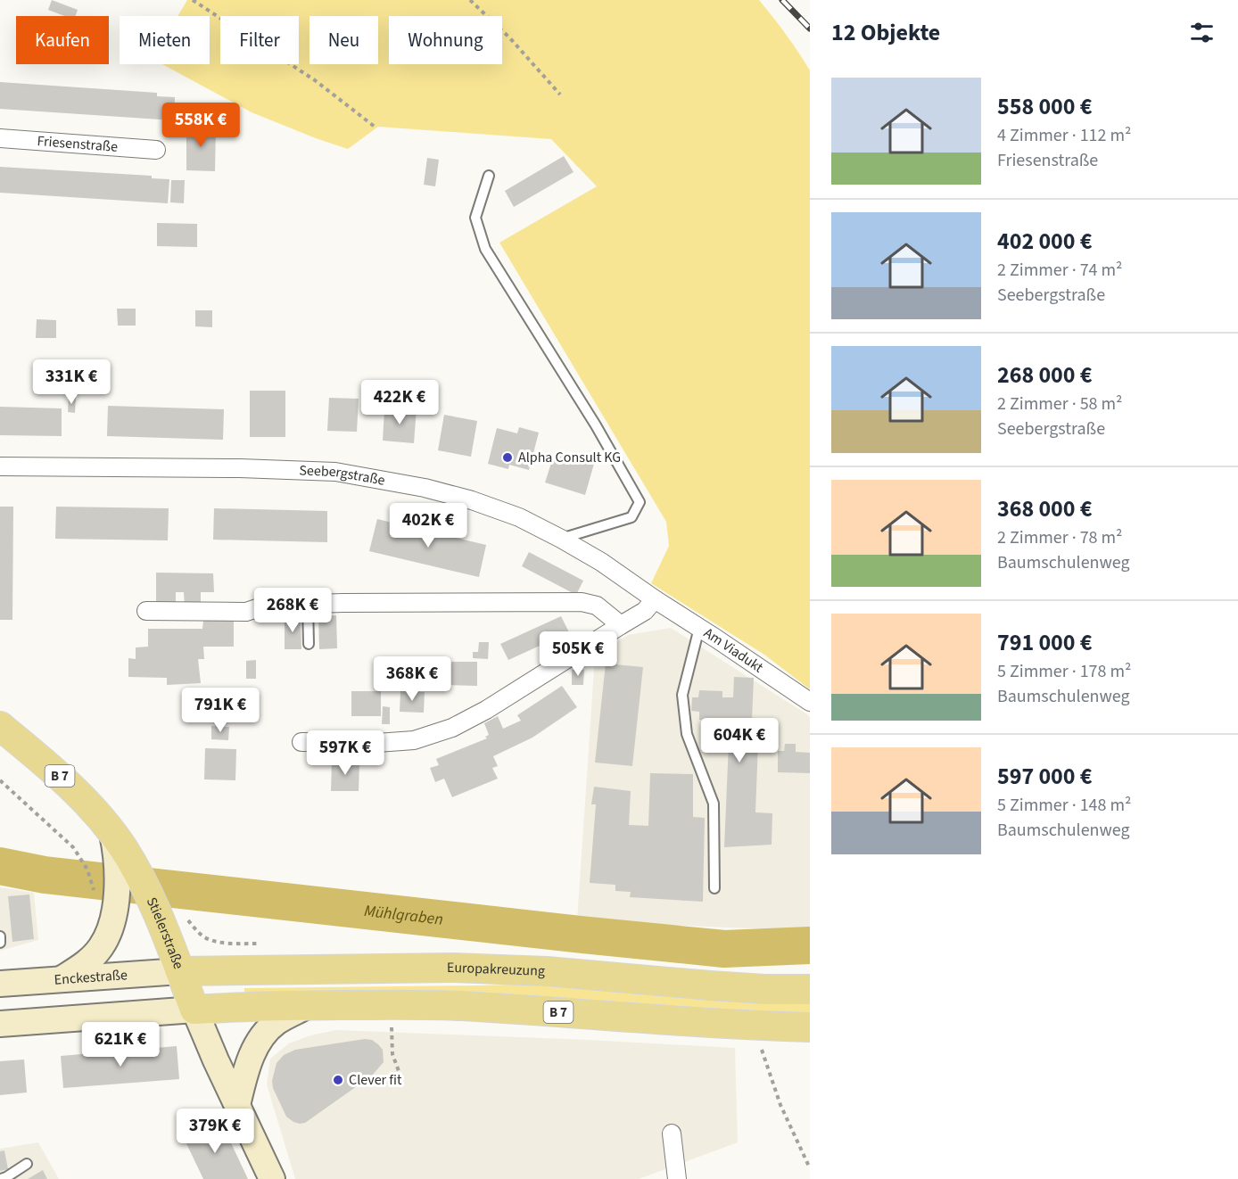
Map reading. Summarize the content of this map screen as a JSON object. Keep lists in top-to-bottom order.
{
  "streets": {
    "main road": [
      "B 7",
      "Stielerstraße",
      "Europakreuzung",
      "Enckestraße"
    ],
    "street": ["Friesenstraße", "Seebergstraße", "Am Viadukt"]
  },
  "crossings": [
    ["Seebergstraße", "Am Viadukt"],
    ["B 7", "Stielerstraße"],
    ["Stielerstraße", "Europakreuzung"],
    ["Stielerstraße", "Enckestraße"],
    ["Europakreuzung", "Enckestraße"]
  ],
  "water": ["Mühlgraben"],
  "places": ["Alpha Consult KG", "Clever fit"],
  "page": {
    "heading": "12 Objekte",
    "chip": [
      "Kaufen",
      "Mieten",
      "Filter",
      "Neu",
      "Wohnung"
    ],
    "list": [
      {
        "name": "558 000 €",
        "note": "4 Zimmer · 112 m² · Friesenstraße"
      },
      {
        "name": "402 000 €",
        "note": "2 Zimmer · 74 m² · Seebergstraße"
      },
      {
        "name": "268 000 €",
        "note": "2 Zimmer · 58 m² · Seebergstraße"
      },
      {
        "name": "368 000 €",
        "note": "2 Zimmer · 78 m² · Baumschulenweg"
      },
      {
        "name": "791 000 €",
        "note": "5 Zimmer · 178 m² · Baumschulenweg"
      },
      {
        "name": "597 000 €",
        "note": "5 Zimmer · 148 m² · Baumschulenweg"
      }
    ],
    "price": [
      "558K €",
      "331K €",
      "422K €",
      "402K €",
      "268K €",
      "505K €",
      "368K €",
      "791K €",
      "604K €",
      "597K €",
      "621K €",
      "379K €"
    ]
  }
}
